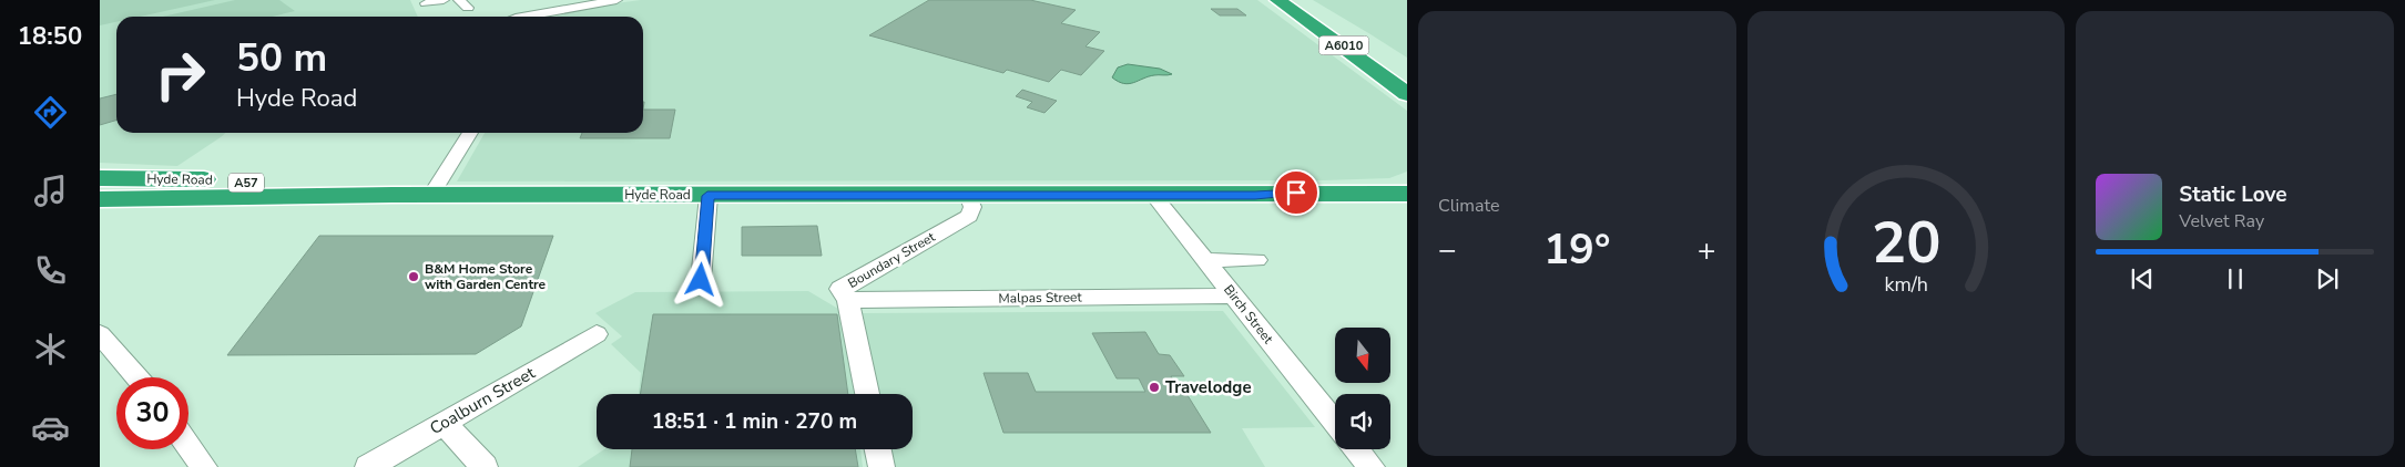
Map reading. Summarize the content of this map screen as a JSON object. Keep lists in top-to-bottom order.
{
  "streets": {
    "highway": ["A6010", "Hyde Road", "A57"],
    "street": [
      "Boundary Street",
      "Malpas Street",
      "Birch Street",
      "Coalburn Street"
    ]
  },
  "crossings": [
    ["Hyde Road", "Boundary Street"],
    ["Hyde Road", "Birch Street"],
    ["Boundary Street", "Malpas Street"],
    ["Malpas Street", "Birch Street"]
  ],
  "places": ["B&M Home Store with Garden Centre", "Travelodge"],
  "north": "bottom",
  "page": {
    "tabs": "18:50",
    "tile": "Climate",
    "turn": ["50 m", "Hyde Road"],
    "song": ["Static Love", "Velvet Ray"],
    "heat": ["−", "19°", "+"],
    "limit": "30",
    "trip": "18:51 · 1 min · 270 m",
    "gauge": ["20", "km/h"]
  }
}
